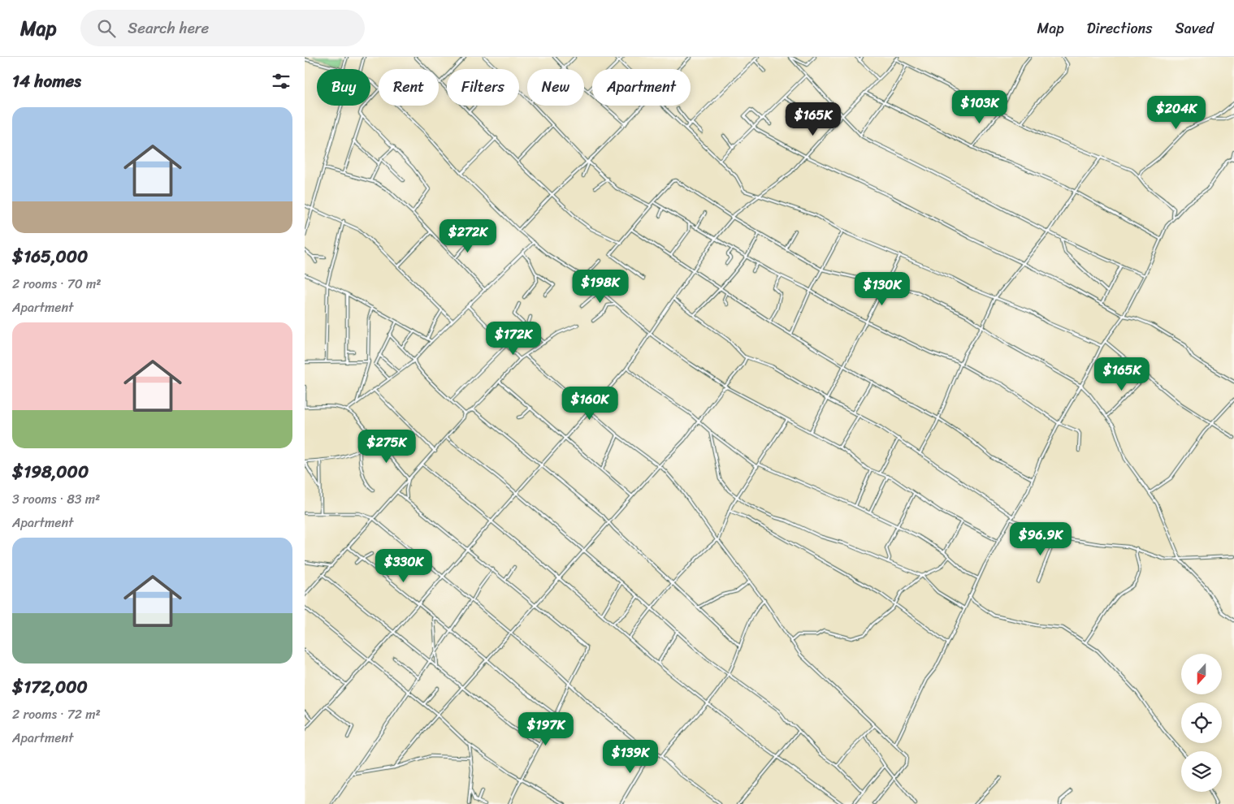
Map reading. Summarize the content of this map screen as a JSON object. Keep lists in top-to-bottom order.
{
  "north": "bottom",
  "page": {
    "header": "Map",
    "search": "Search here",
    "nav": ["Map", "Directions", "Saved"],
    "heading": "14 homes",
    "chip": [
      "Buy",
      "Rent",
      "Filters",
      "New",
      "Apartment"
    ],
    "price": [
      "$103K",
      "$204K",
      "$165K",
      "$272K",
      "$198K",
      "$130K",
      "$172K",
      "$165K",
      "$160K",
      "$275K",
      "$96.9K",
      "$330K",
      "$197K",
      "$139K"
    ],
    "list": [
      {
        "name": "$165,000",
        "note": "2 rooms · 70 m² · Apartment"
      },
      {
        "name": "$198,000",
        "note": "3 rooms · 83 m² · Apartment"
      },
      {
        "name": "$172,000",
        "note": "2 rooms · 72 m² · Apartment"
      }
    ]
  }
}
